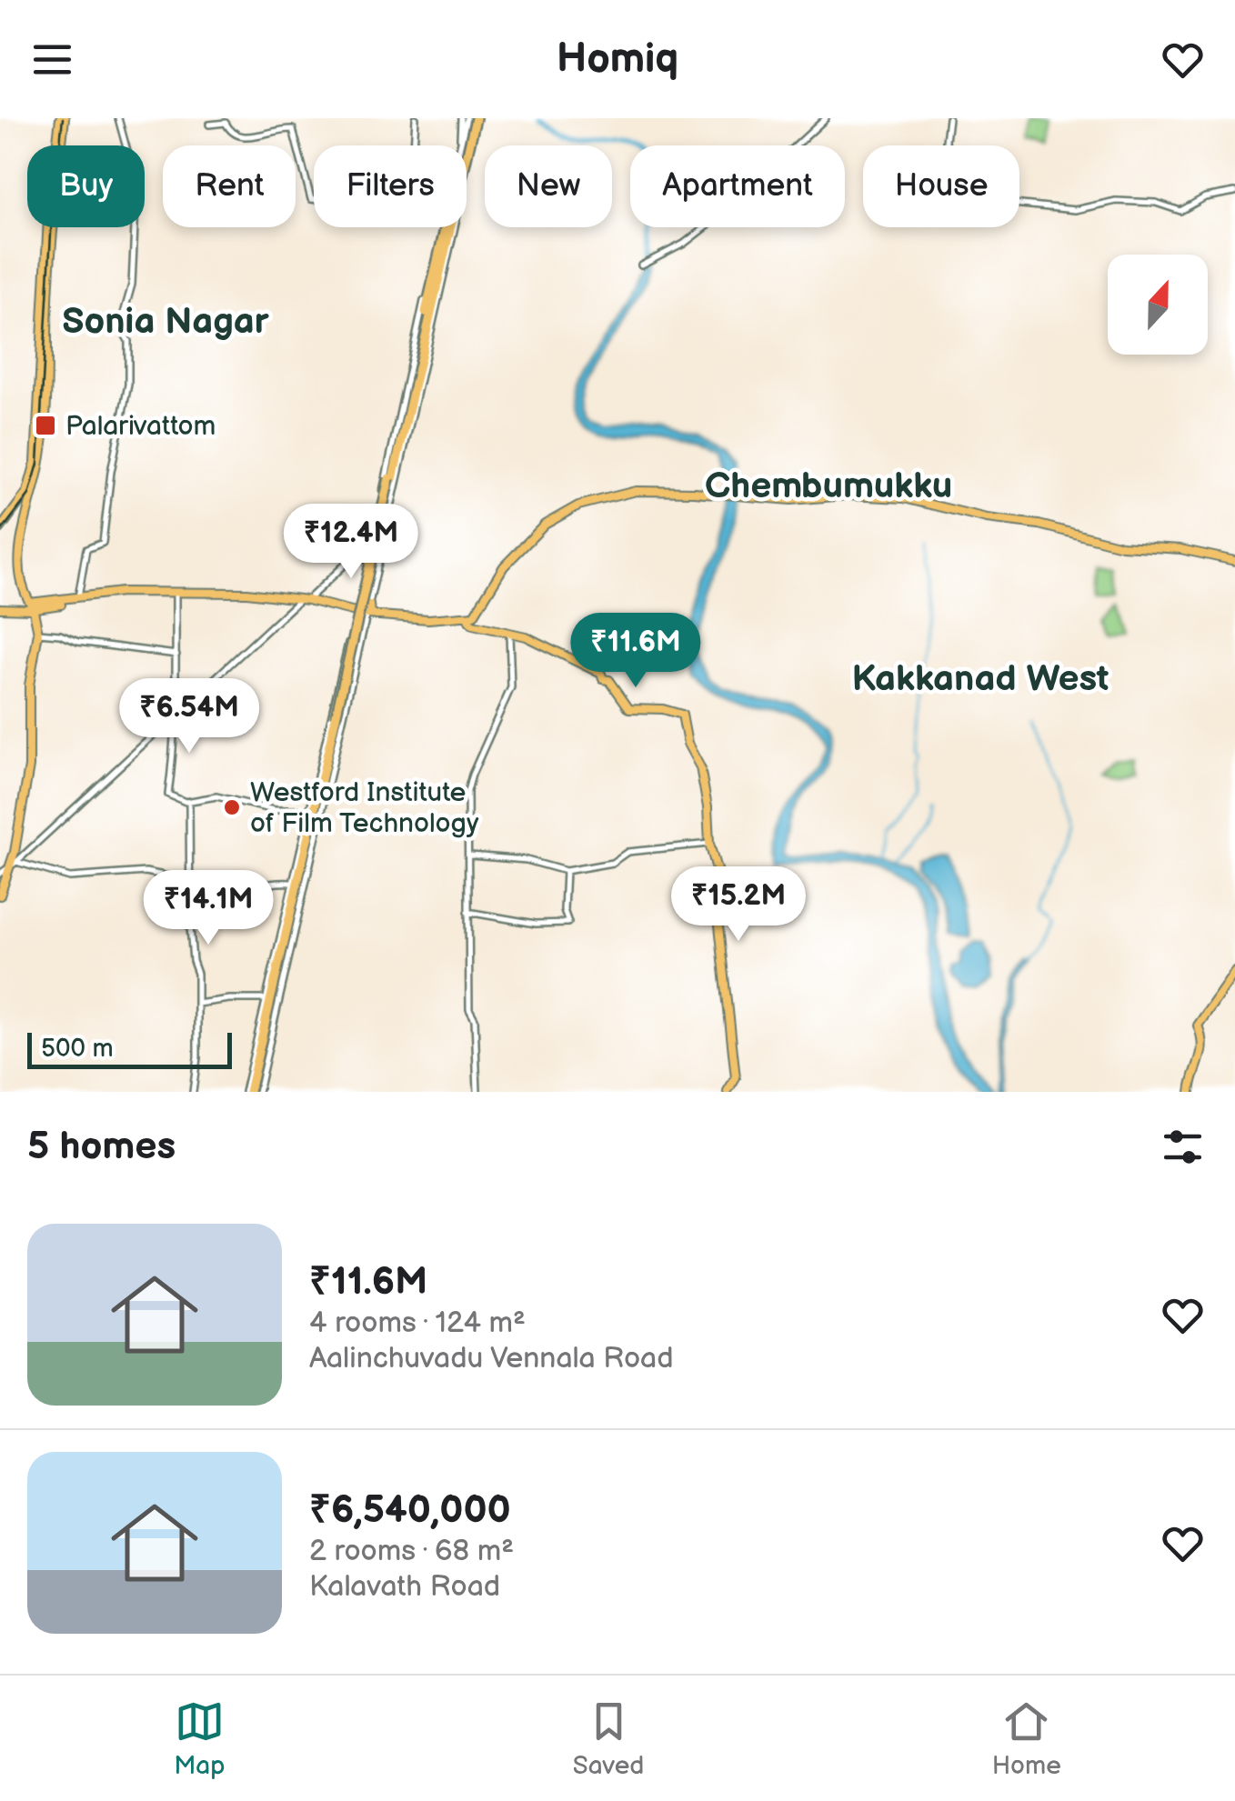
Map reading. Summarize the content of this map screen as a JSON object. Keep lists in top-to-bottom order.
{
  "districts": ["Sonia Nagar", "Chembumukku", "Kakkanad West"],
  "places": {
    "transit": ["Palarivattom"],
    "other": ["Westford Institute of Film Technology"]
  },
  "scale_bar": "500 m",
  "north": "top",
  "page": {
    "header": "Homiq",
    "chip": [
      "Buy",
      "Rent",
      "Filters",
      "New",
      "Apartment",
      "House"
    ],
    "price": [
      "₹12.4M",
      "₹11.6M",
      "₹6.54M",
      "₹15.2M",
      "₹14.1M"
    ],
    "scale": "500 m",
    "heading": "5 homes",
    "list": [
      {
        "name": "₹11.6M",
        "note": "4 rooms · 124 m² · Aalinchuvadu Vennala Road"
      },
      {
        "name": "₹6,540,000",
        "note": "2 rooms · 68 m² · Kalavath Road"
      }
    ],
    "tabs": ["Map", "Saved", "Home"]
  }
}
